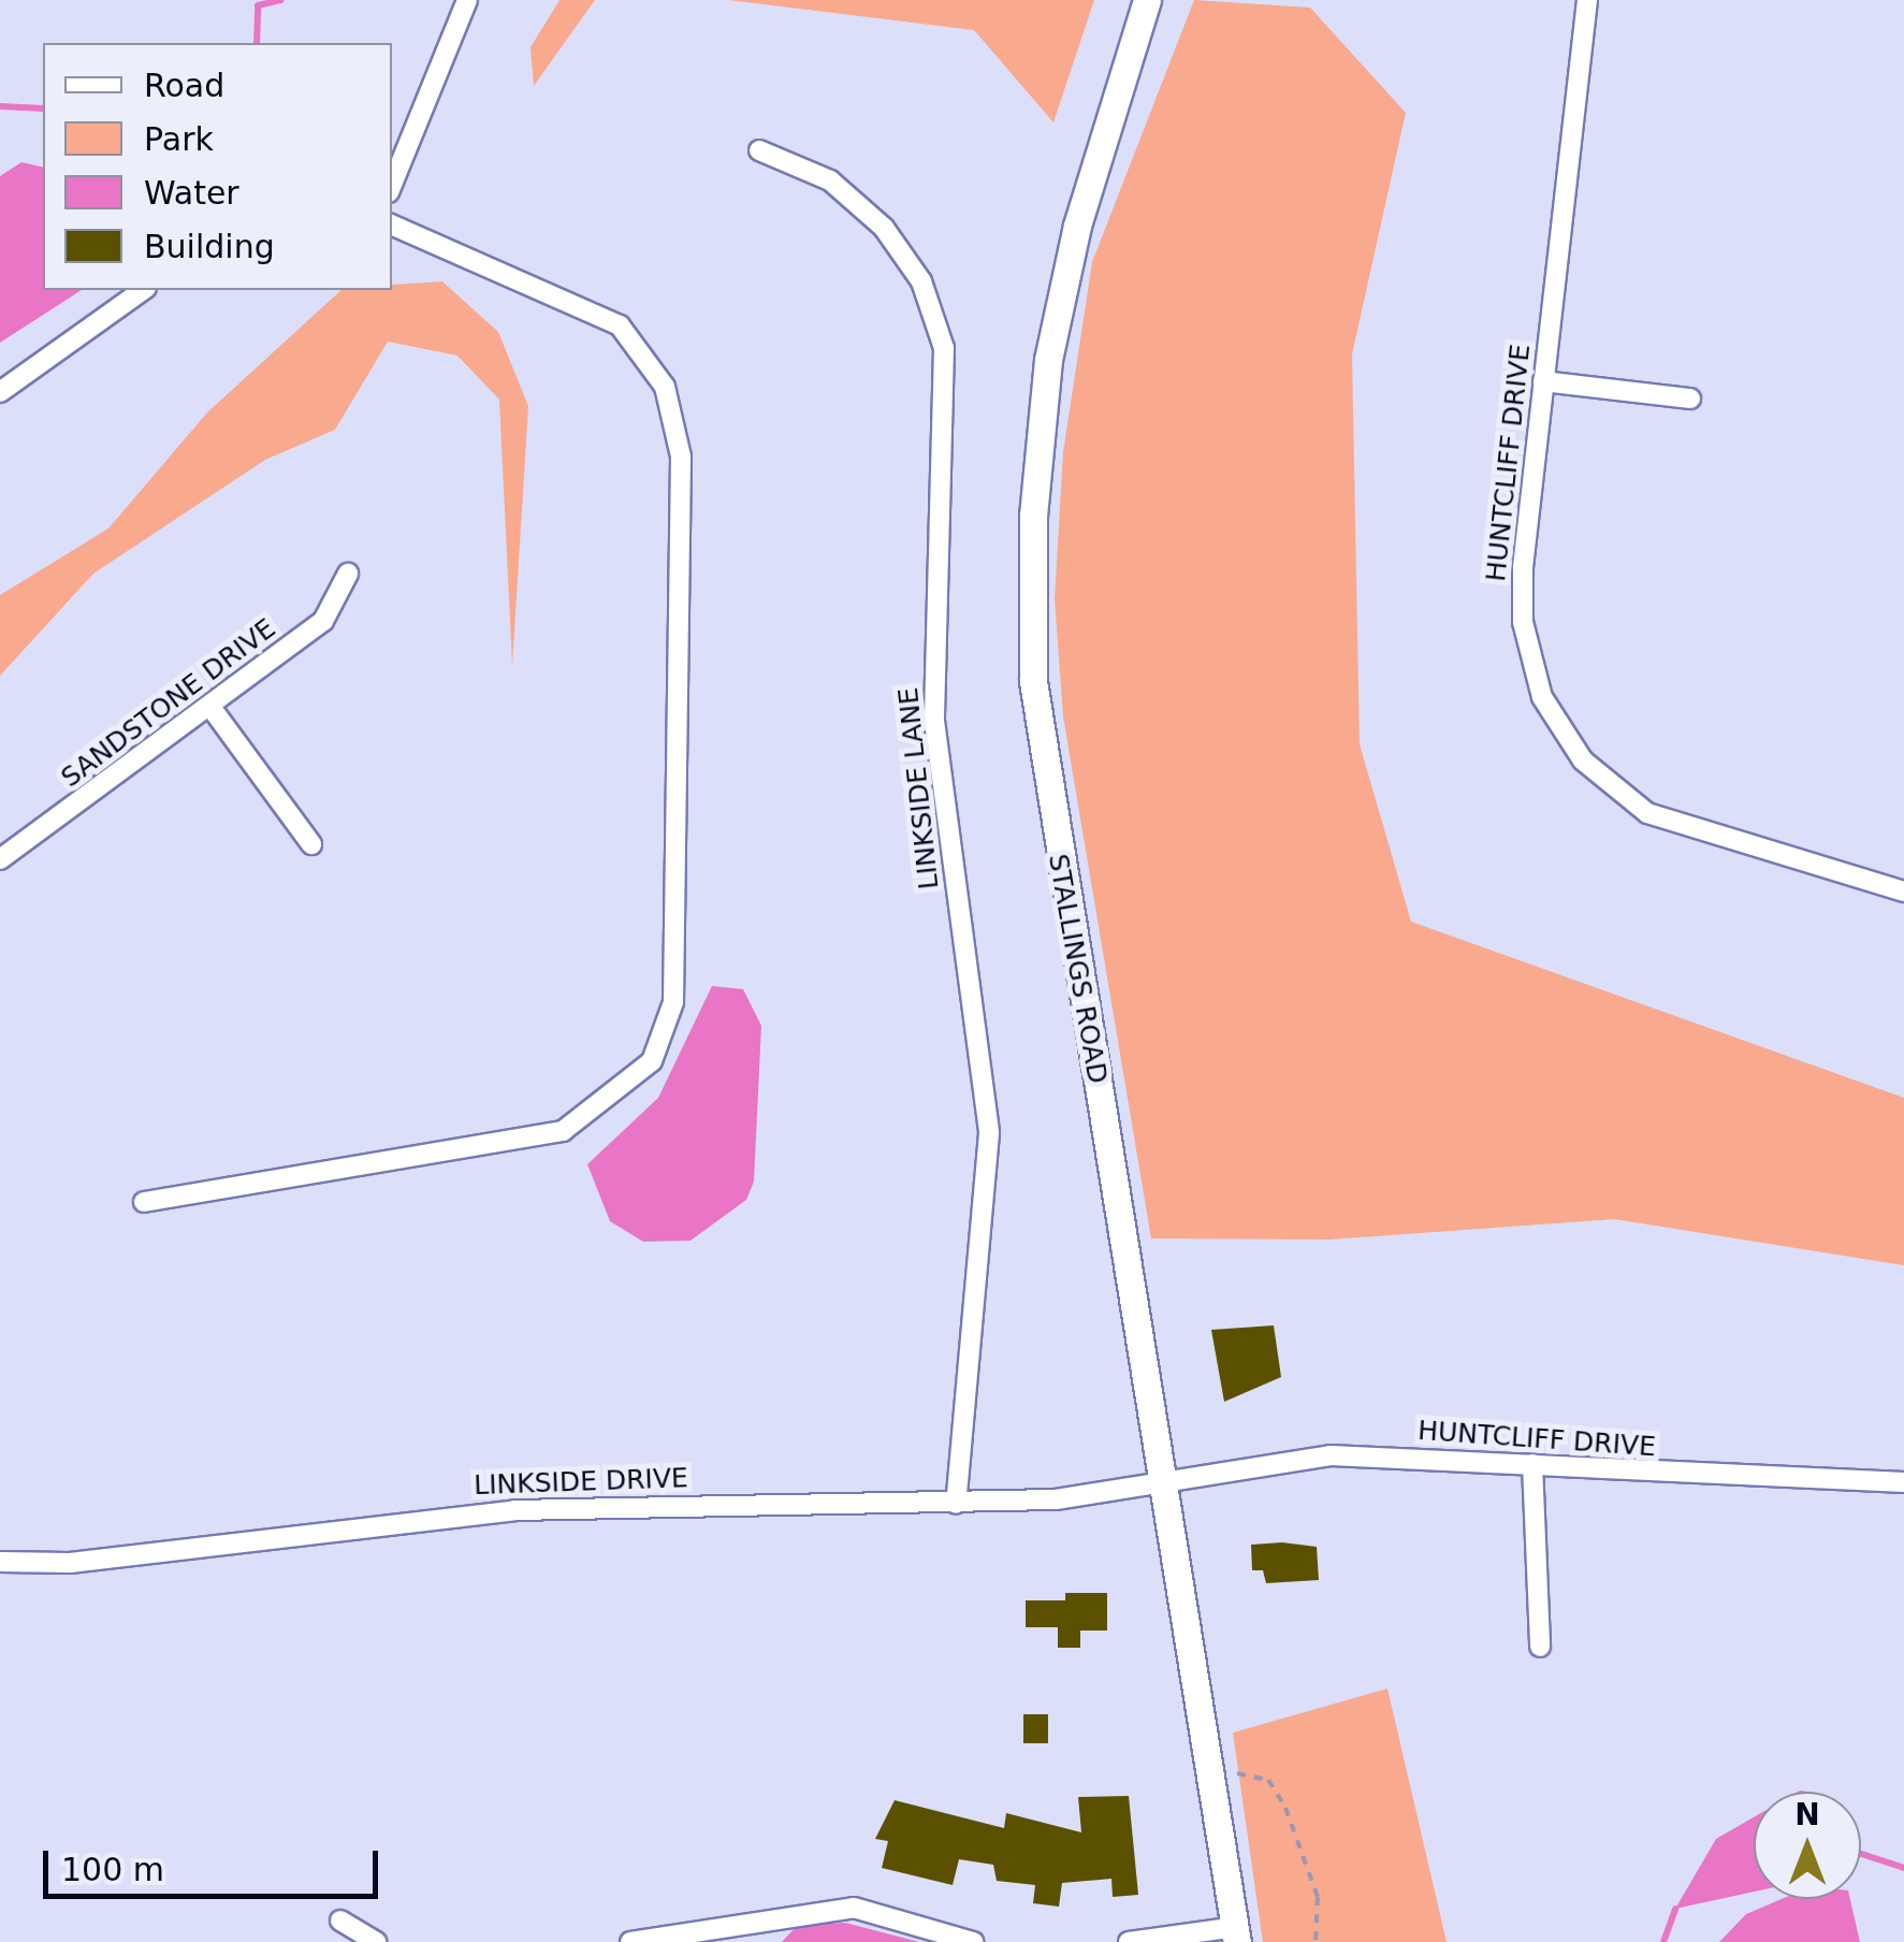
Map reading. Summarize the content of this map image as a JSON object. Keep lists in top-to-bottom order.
{
  "streets": {
    "street": [
      "HUNTCLIFF DRIVE",
      "SANDSTONE DRIVE",
      "LINKSIDE LANE",
      "STALLINGS ROAD",
      "LINKSIDE DRIVE"
    ]
  },
  "crossings": [
    ["HUNTCLIFF DRIVE", "STALLINGS ROAD"],
    ["HUNTCLIFF DRIVE", "LINKSIDE DRIVE"],
    ["LINKSIDE LANE", "LINKSIDE DRIVE"],
    ["STALLINGS ROAD", "LINKSIDE DRIVE"]
  ],
  "legend": [
    "Road",
    "Park",
    "Water",
    "Building"
  ],
  "scale_bar": "100 m",
  "north": "top"
}
